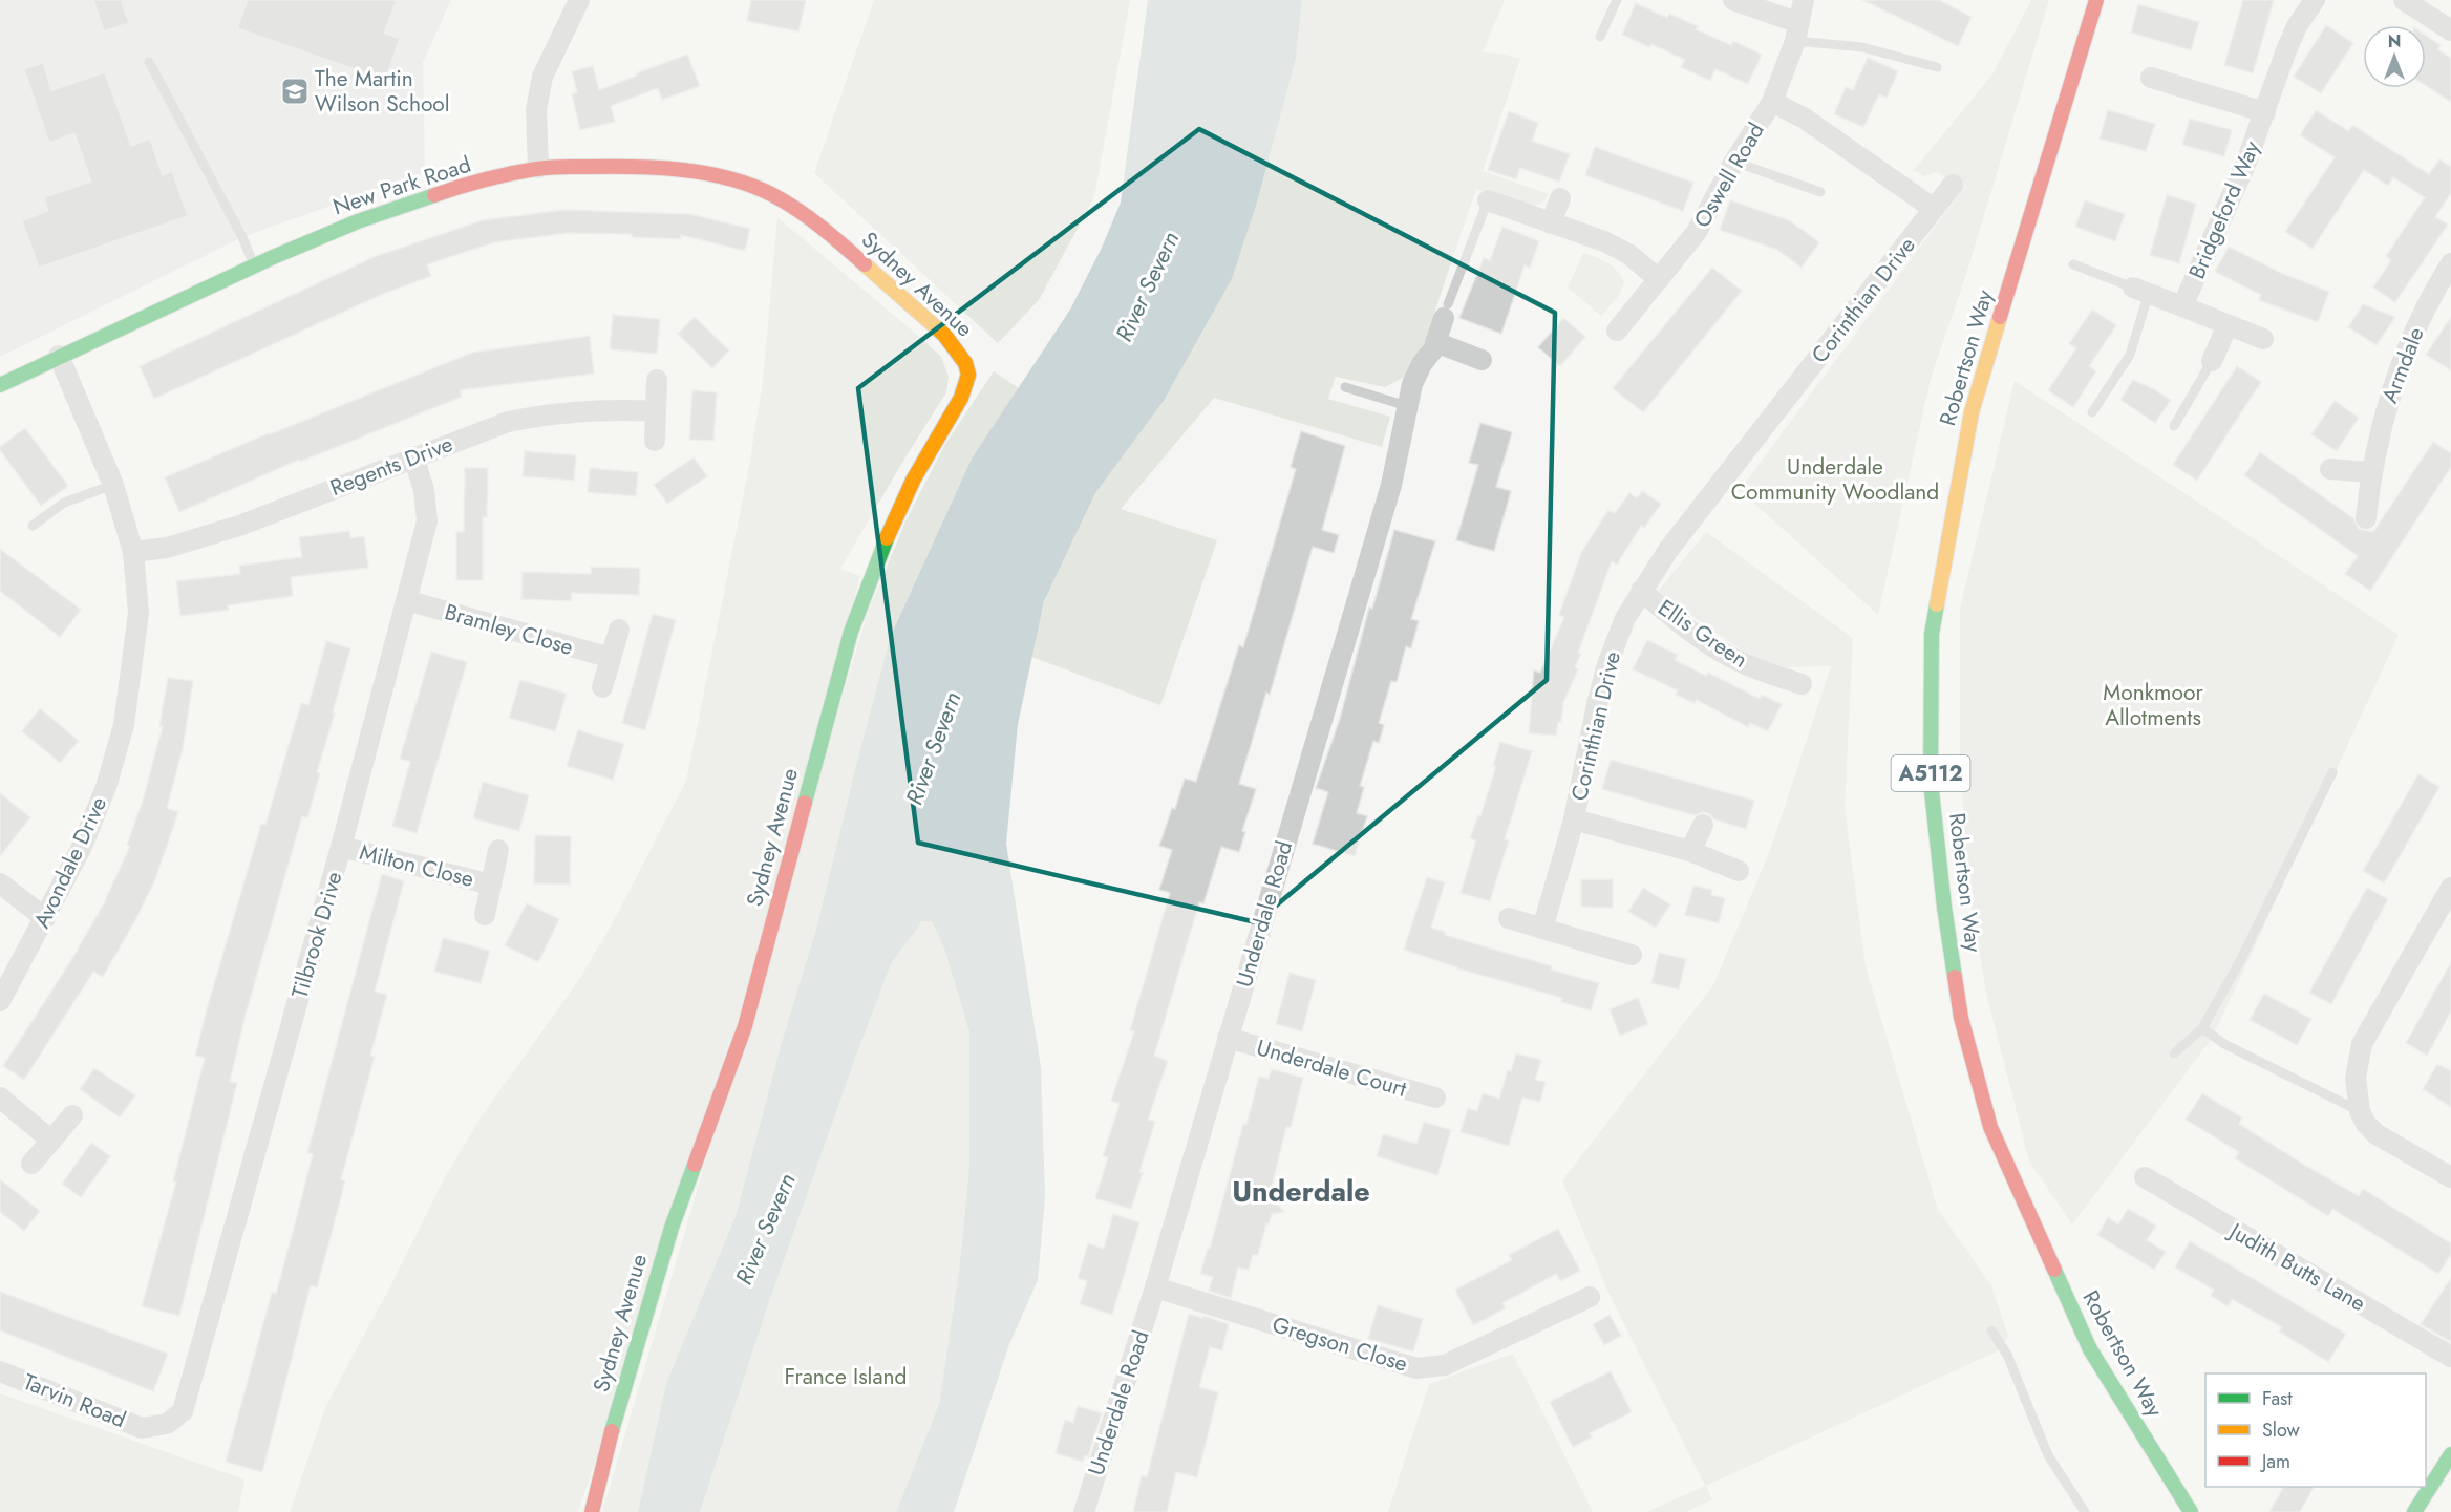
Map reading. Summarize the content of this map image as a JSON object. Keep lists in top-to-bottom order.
{
  "streets": {
    "street": [
      "Oswell Road",
      "New Park Road",
      "Bridgeford Way",
      "Sydney Avenue",
      "Corinthian Drive",
      "Robertson Way",
      "Armdale",
      "Regents Drive",
      "Bramley Close",
      "Ellis Green",
      "A5112",
      "Avondale Drive",
      "Milton Close",
      "Underdale Road",
      "Tilbrook Drive",
      "Underdale Court",
      "Judith Butts Lane",
      "Gregson Close",
      "Tarvin Road"
    ]
  },
  "crossings": [
    ["New Park Road", "Sydney Avenue"],
    ["New Park Road", "Avondale Drive"],
    ["Corinthian Drive", "Ellis Green"],
    ["Regents Drive", "Avondale Drive"],
    ["Regents Drive", "Tilbrook Drive"],
    ["Bramley Close", "Tilbrook Drive"],
    ["Milton Close", "Tilbrook Drive"],
    ["Underdale Road", "Underdale Court"],
    ["Underdale Road", "Gregson Close"],
    ["Tilbrook Drive", "Tarvin Road"]
  ],
  "districts": ["Underdale"],
  "water": ["River Severn"],
  "parks": ["Underdale Community Woodland", "Monkmoor Allotments", "France Island"],
  "places": {
    "school or university": ["The Martin Wilson School"]
  },
  "legend": ["Fast", "Slow", "Jam"],
  "north": "top"
}
